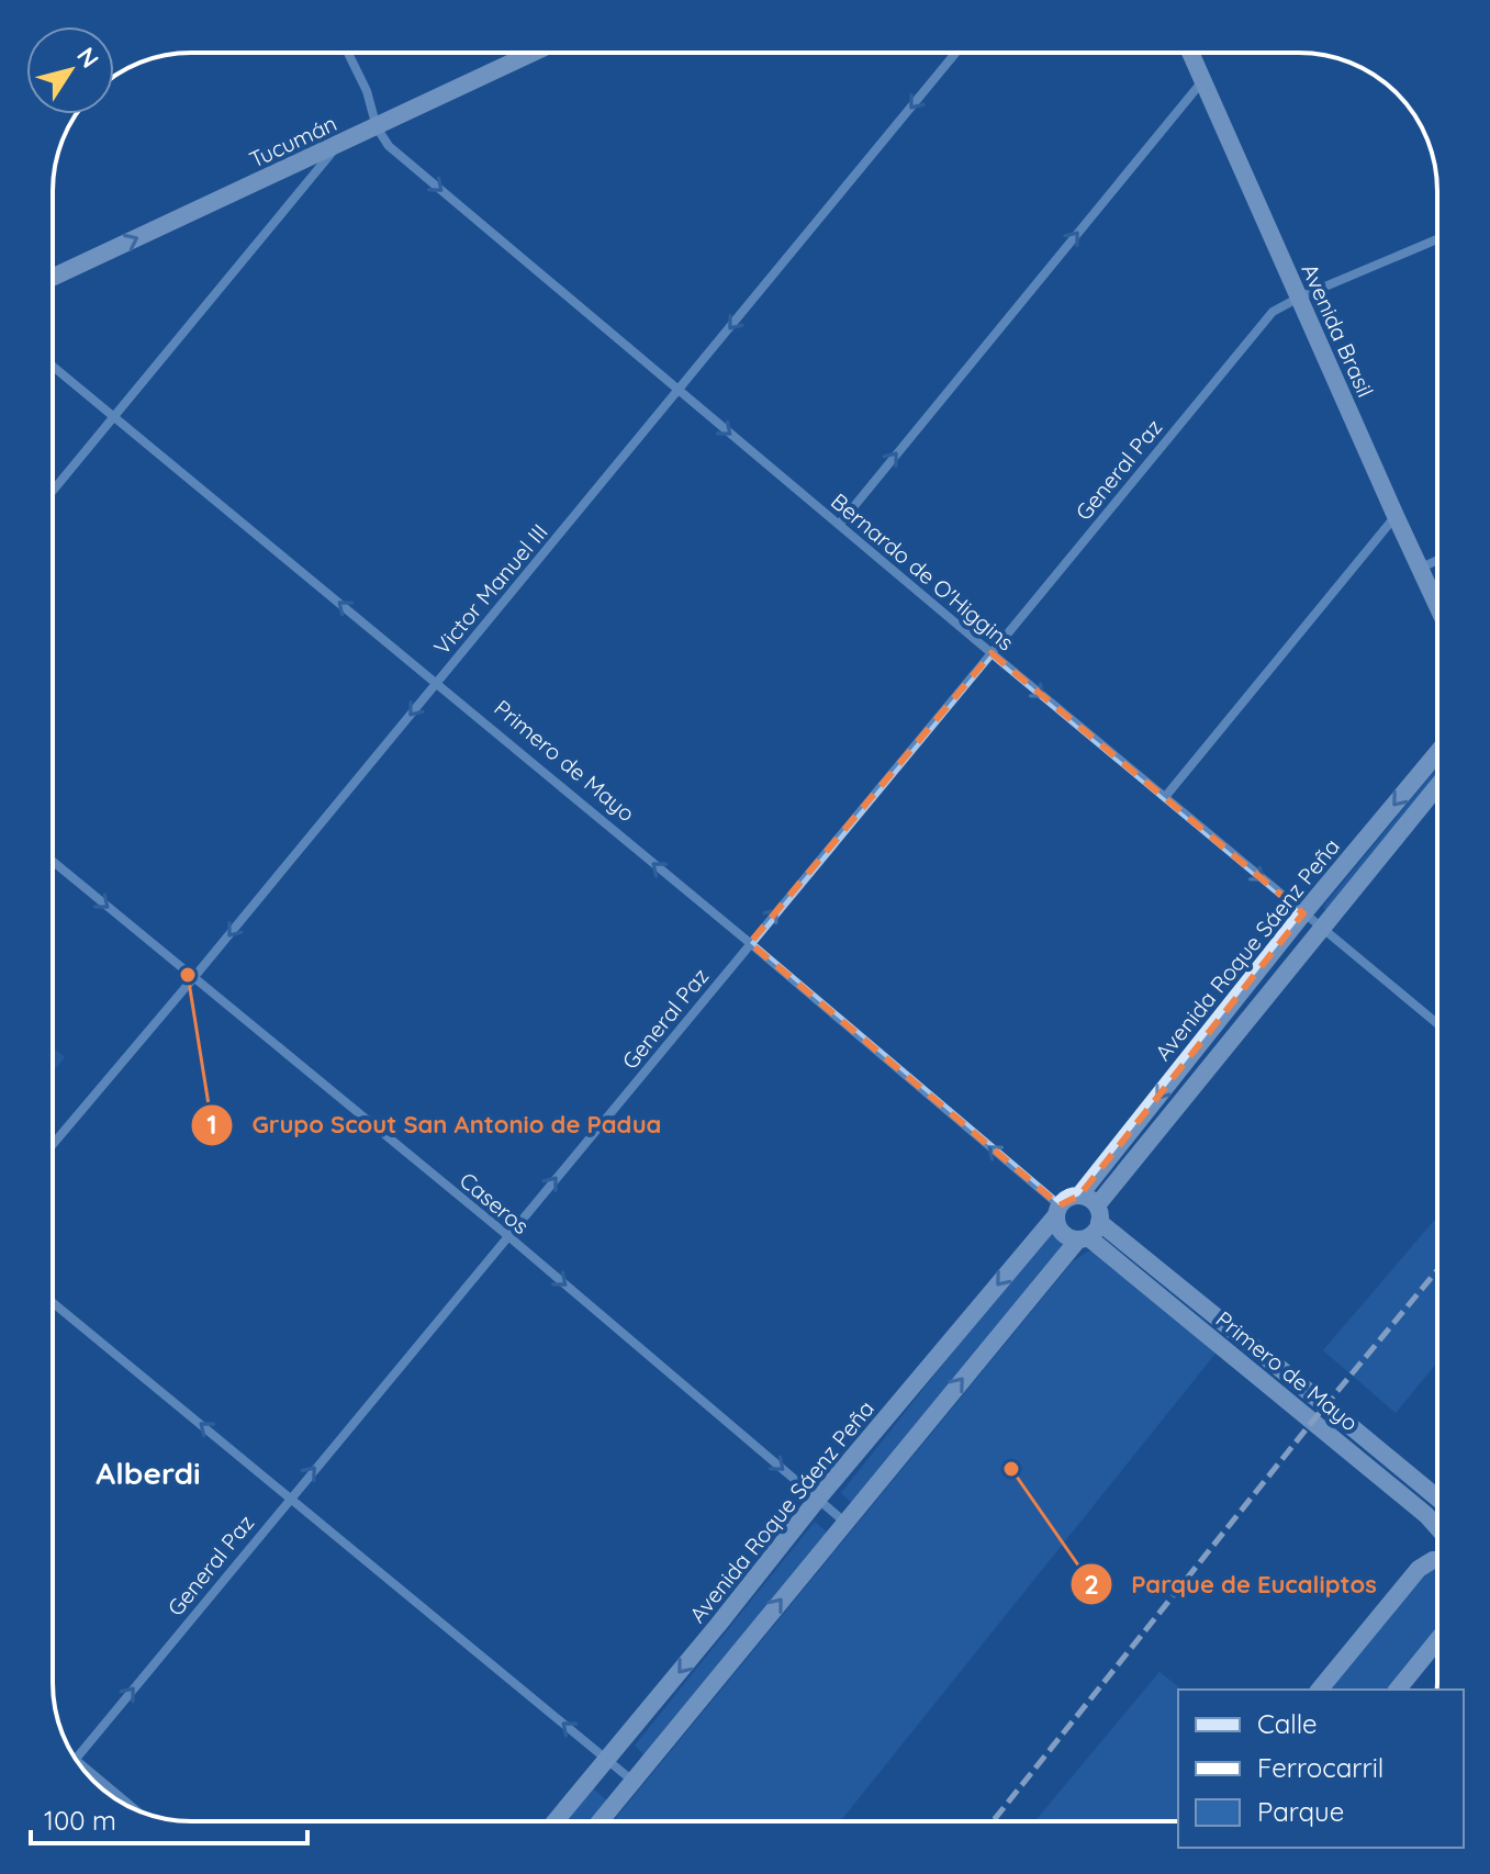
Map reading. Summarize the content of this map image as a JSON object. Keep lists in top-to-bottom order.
{
  "streets": {
    "street": [
      "Tucumán",
      "Avenida Brasil",
      "General Paz",
      "Bernardo de O'Higgins",
      "Victor Manuel III",
      "Primero de Mayo",
      "Avenida Roque Sáenz Peña",
      "Caseros"
    ]
  },
  "crossings": [
    ["Tucumán", "Bernardo de O'Higgins"],
    ["Avenida Brasil", "General Paz"],
    ["General Paz", "Bernardo de O'Higgins"],
    ["General Paz", "Primero de Mayo"],
    ["General Paz", "Caseros"],
    ["Bernardo de O'Higgins", "Victor Manuel III"],
    ["Bernardo de O'Higgins", "Avenida Roque Sáenz Peña"],
    ["Victor Manuel III", "Primero de Mayo"],
    ["Victor Manuel III", "Caseros"],
    ["Primero de Mayo", "Avenida Roque Sáenz Peña"],
    ["Avenida Roque Sáenz Peña", "Caseros"]
  ],
  "one_way": [
    "General Paz",
    "Bernardo de O'Higgins",
    "Victor Manuel III",
    "Primero de Mayo",
    "Caseros"
  ],
  "districts": ["Alberdi"],
  "places": ["Grupo Scout San Antonio de Padua", "Parque de Eucaliptos"],
  "legend": ["Calle", "Ferrocarril", "Parque"],
  "scale_bar": "100 m",
  "north": "top right"
}
